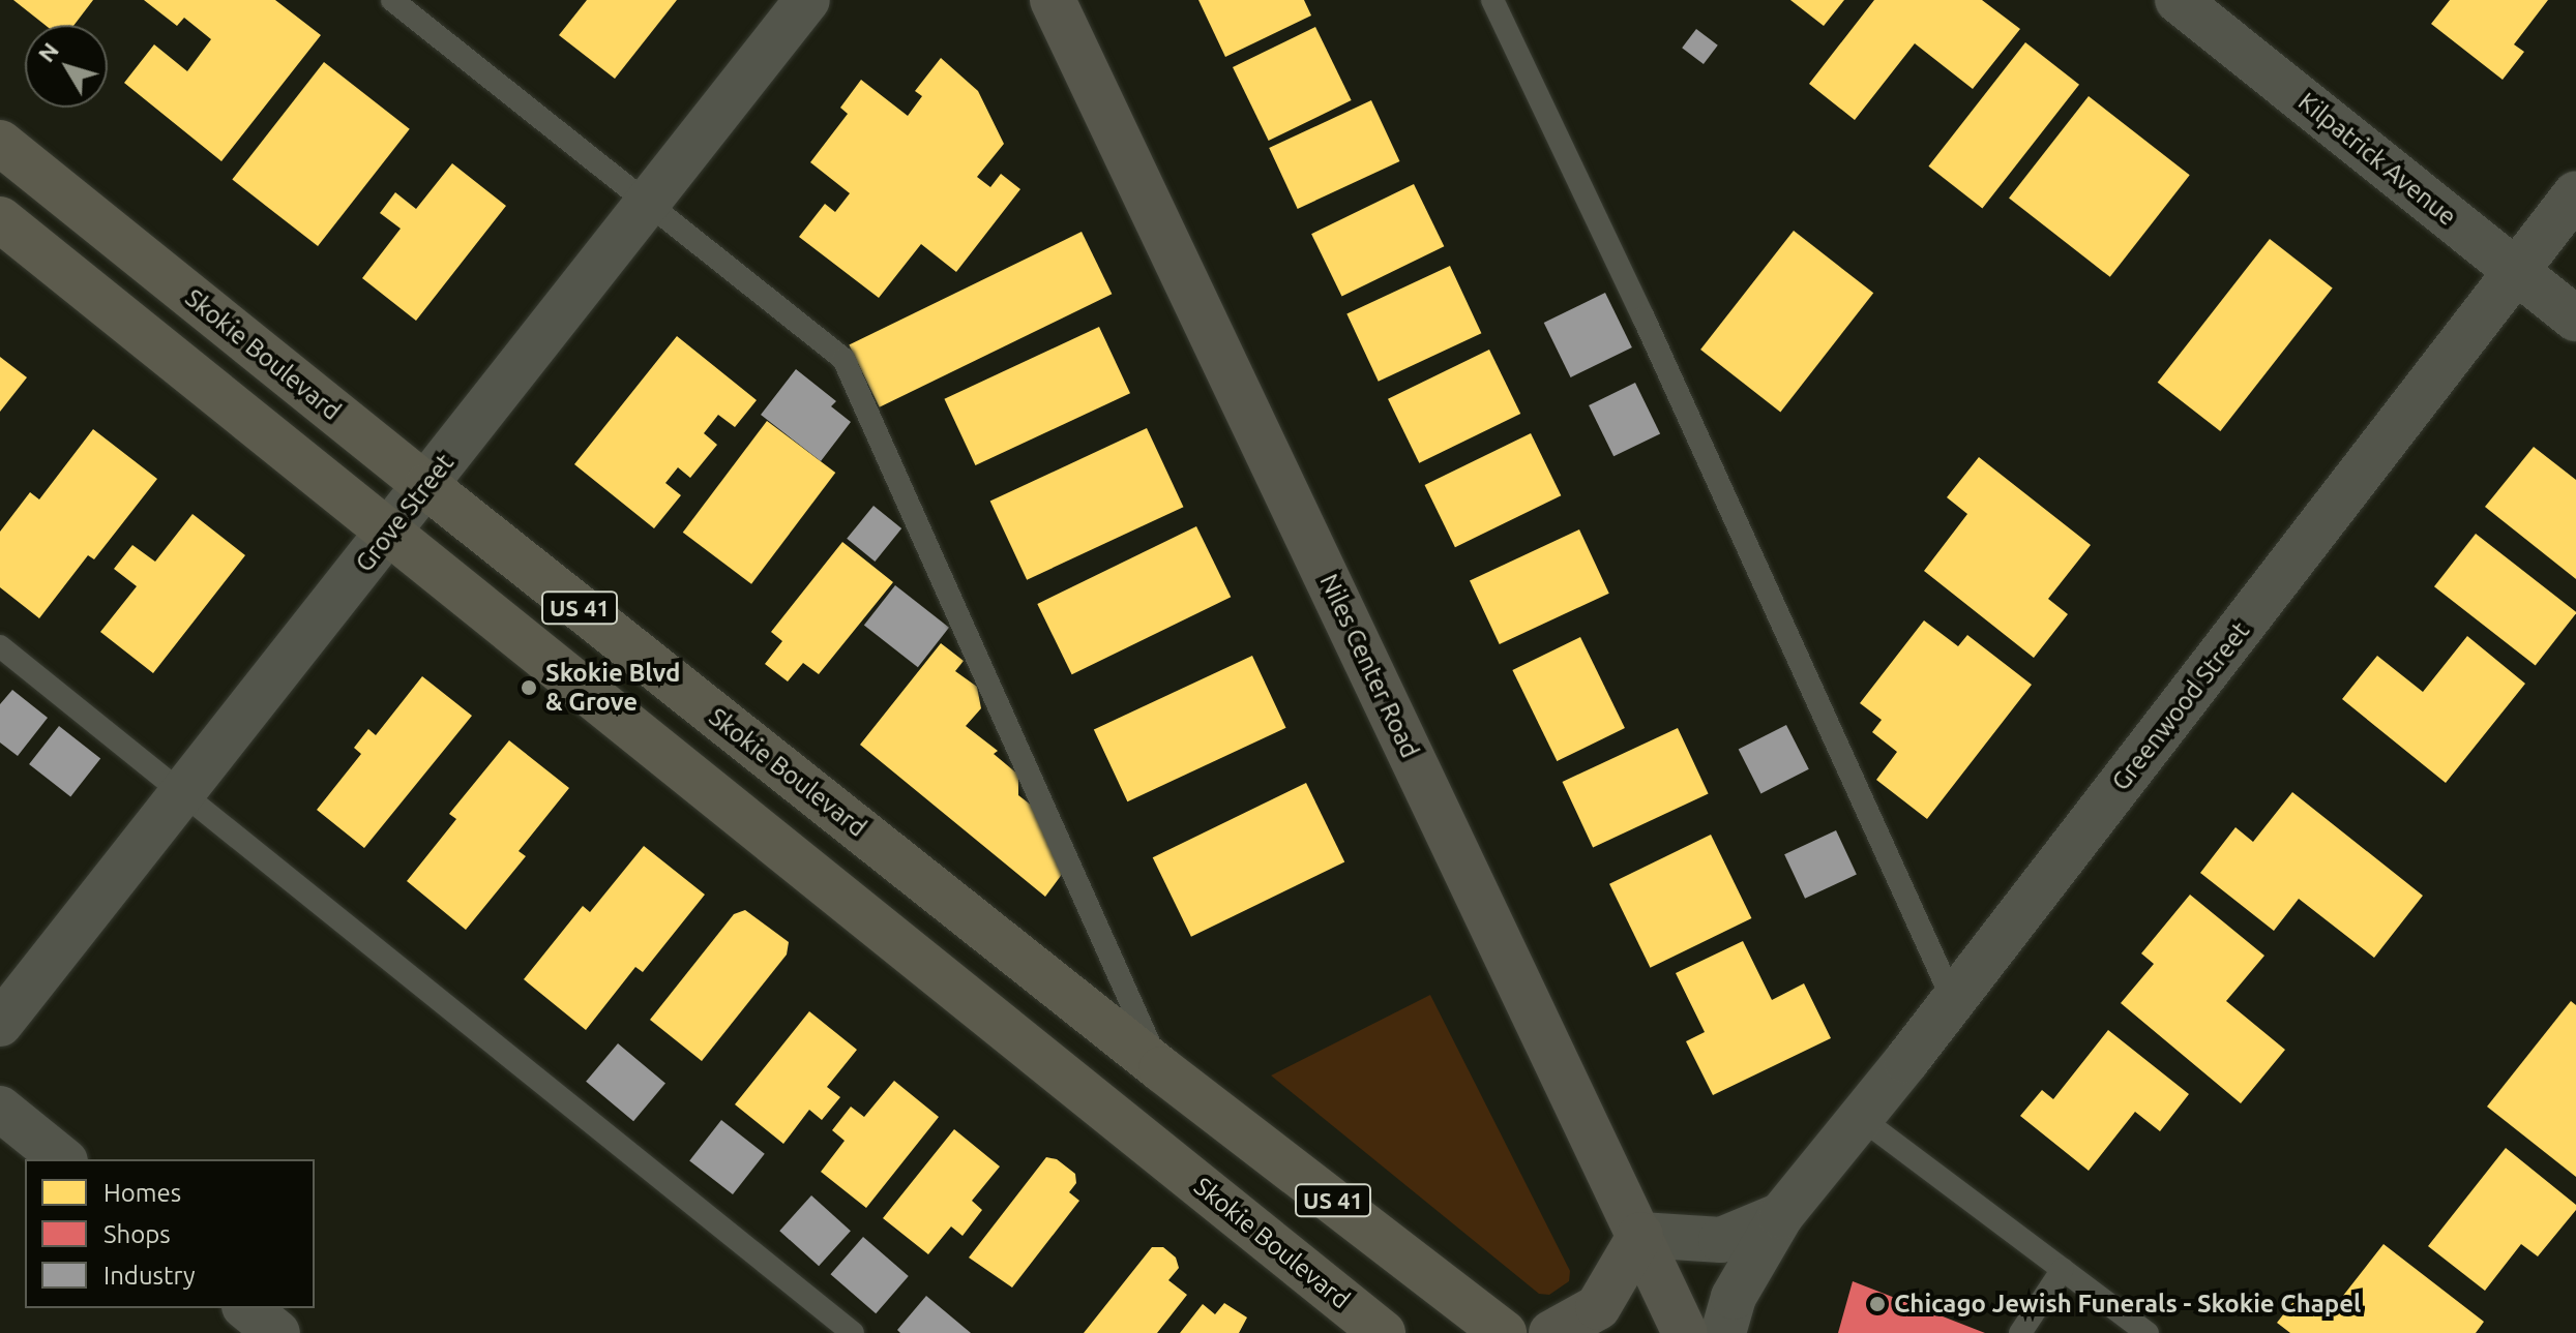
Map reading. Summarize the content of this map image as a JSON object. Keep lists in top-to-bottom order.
{
  "streets": {
    "main road": ["Skokie Boulevard", "US 41", "Niles Center Road"],
    "street": ["Kilpatrick Avenue", "Grove Street", "Greenwood Street"]
  },
  "crossings": [
    ["Kilpatrick Avenue", "Greenwood Street"],
    ["Skokie Boulevard", "Grove Street"],
    ["Niles Center Road", "Greenwood Street"]
  ],
  "places": ["Skokie Blvd & Grove", "Chicago Jewish Funerals - Skokie Chapel"],
  "legend": ["Homes", "Shops", "Industry"],
  "north": "top left"
}
